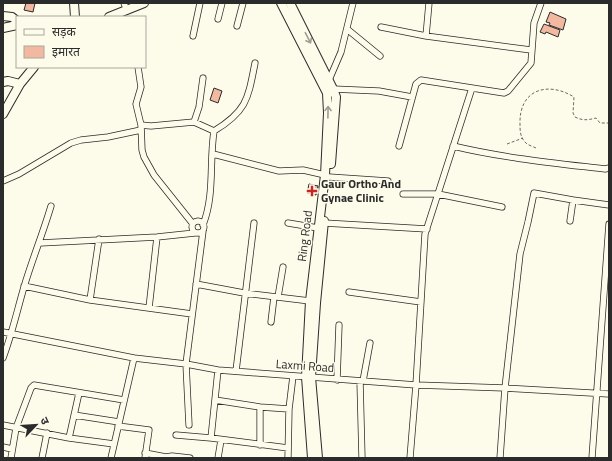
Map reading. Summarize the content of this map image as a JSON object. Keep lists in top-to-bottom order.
{
  "streets": {
    "street": ["Ring Road", "Laxmi Road"]
  },
  "crossings": [
    ["Ring Road", "Laxmi Road"]
  ],
  "places": {
    "health": ["Gaur Ortho And Gynae Clinic"]
  },
  "legend": ["सड़क", "इमारत"],
  "north": "top right"
}
